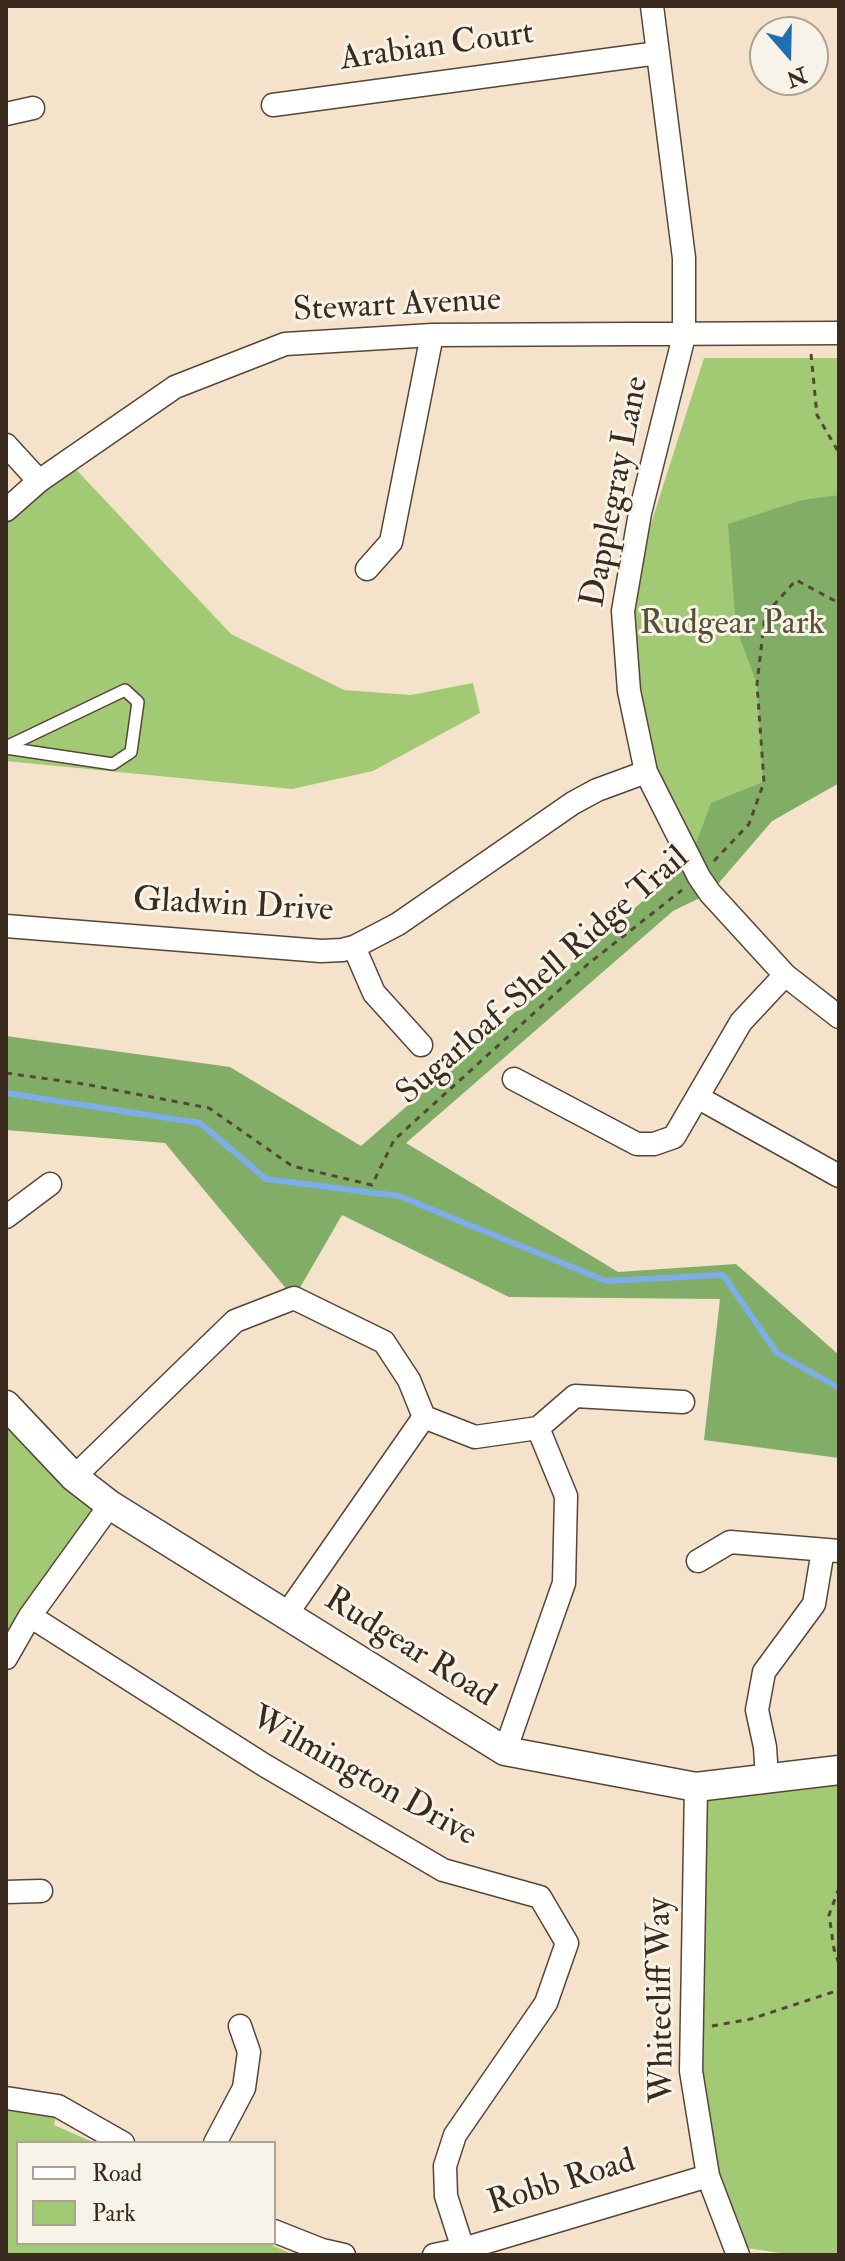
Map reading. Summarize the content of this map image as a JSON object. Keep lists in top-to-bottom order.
{
  "streets": {
    "street": [
      "Arabian Court",
      "Stewart Avenue",
      "Dapplegray Lane",
      "Gladwin Drive",
      "Rudgear Road",
      "Wilmington Drive",
      "Whitecliff Way",
      "Robb Road"
    ],
    "path": ["Sugarloaf-Shell Ridge Trail"]
  },
  "crossings": [
    ["Arabian Court", "Dapplegray Lane"],
    ["Stewart Avenue", "Dapplegray Lane"],
    ["Dapplegray Lane", "Gladwin Drive"],
    ["Dapplegray Lane", "Sugarloaf-Shell Ridge Trail"],
    ["Rudgear Road", "Whitecliff Way"],
    ["Wilmington Drive", "Robb Road"],
    ["Whitecliff Way", "Robb Road"]
  ],
  "parks": ["Rudgear Park"],
  "legend": ["Road", "Park"],
  "north": "bottom"
}
